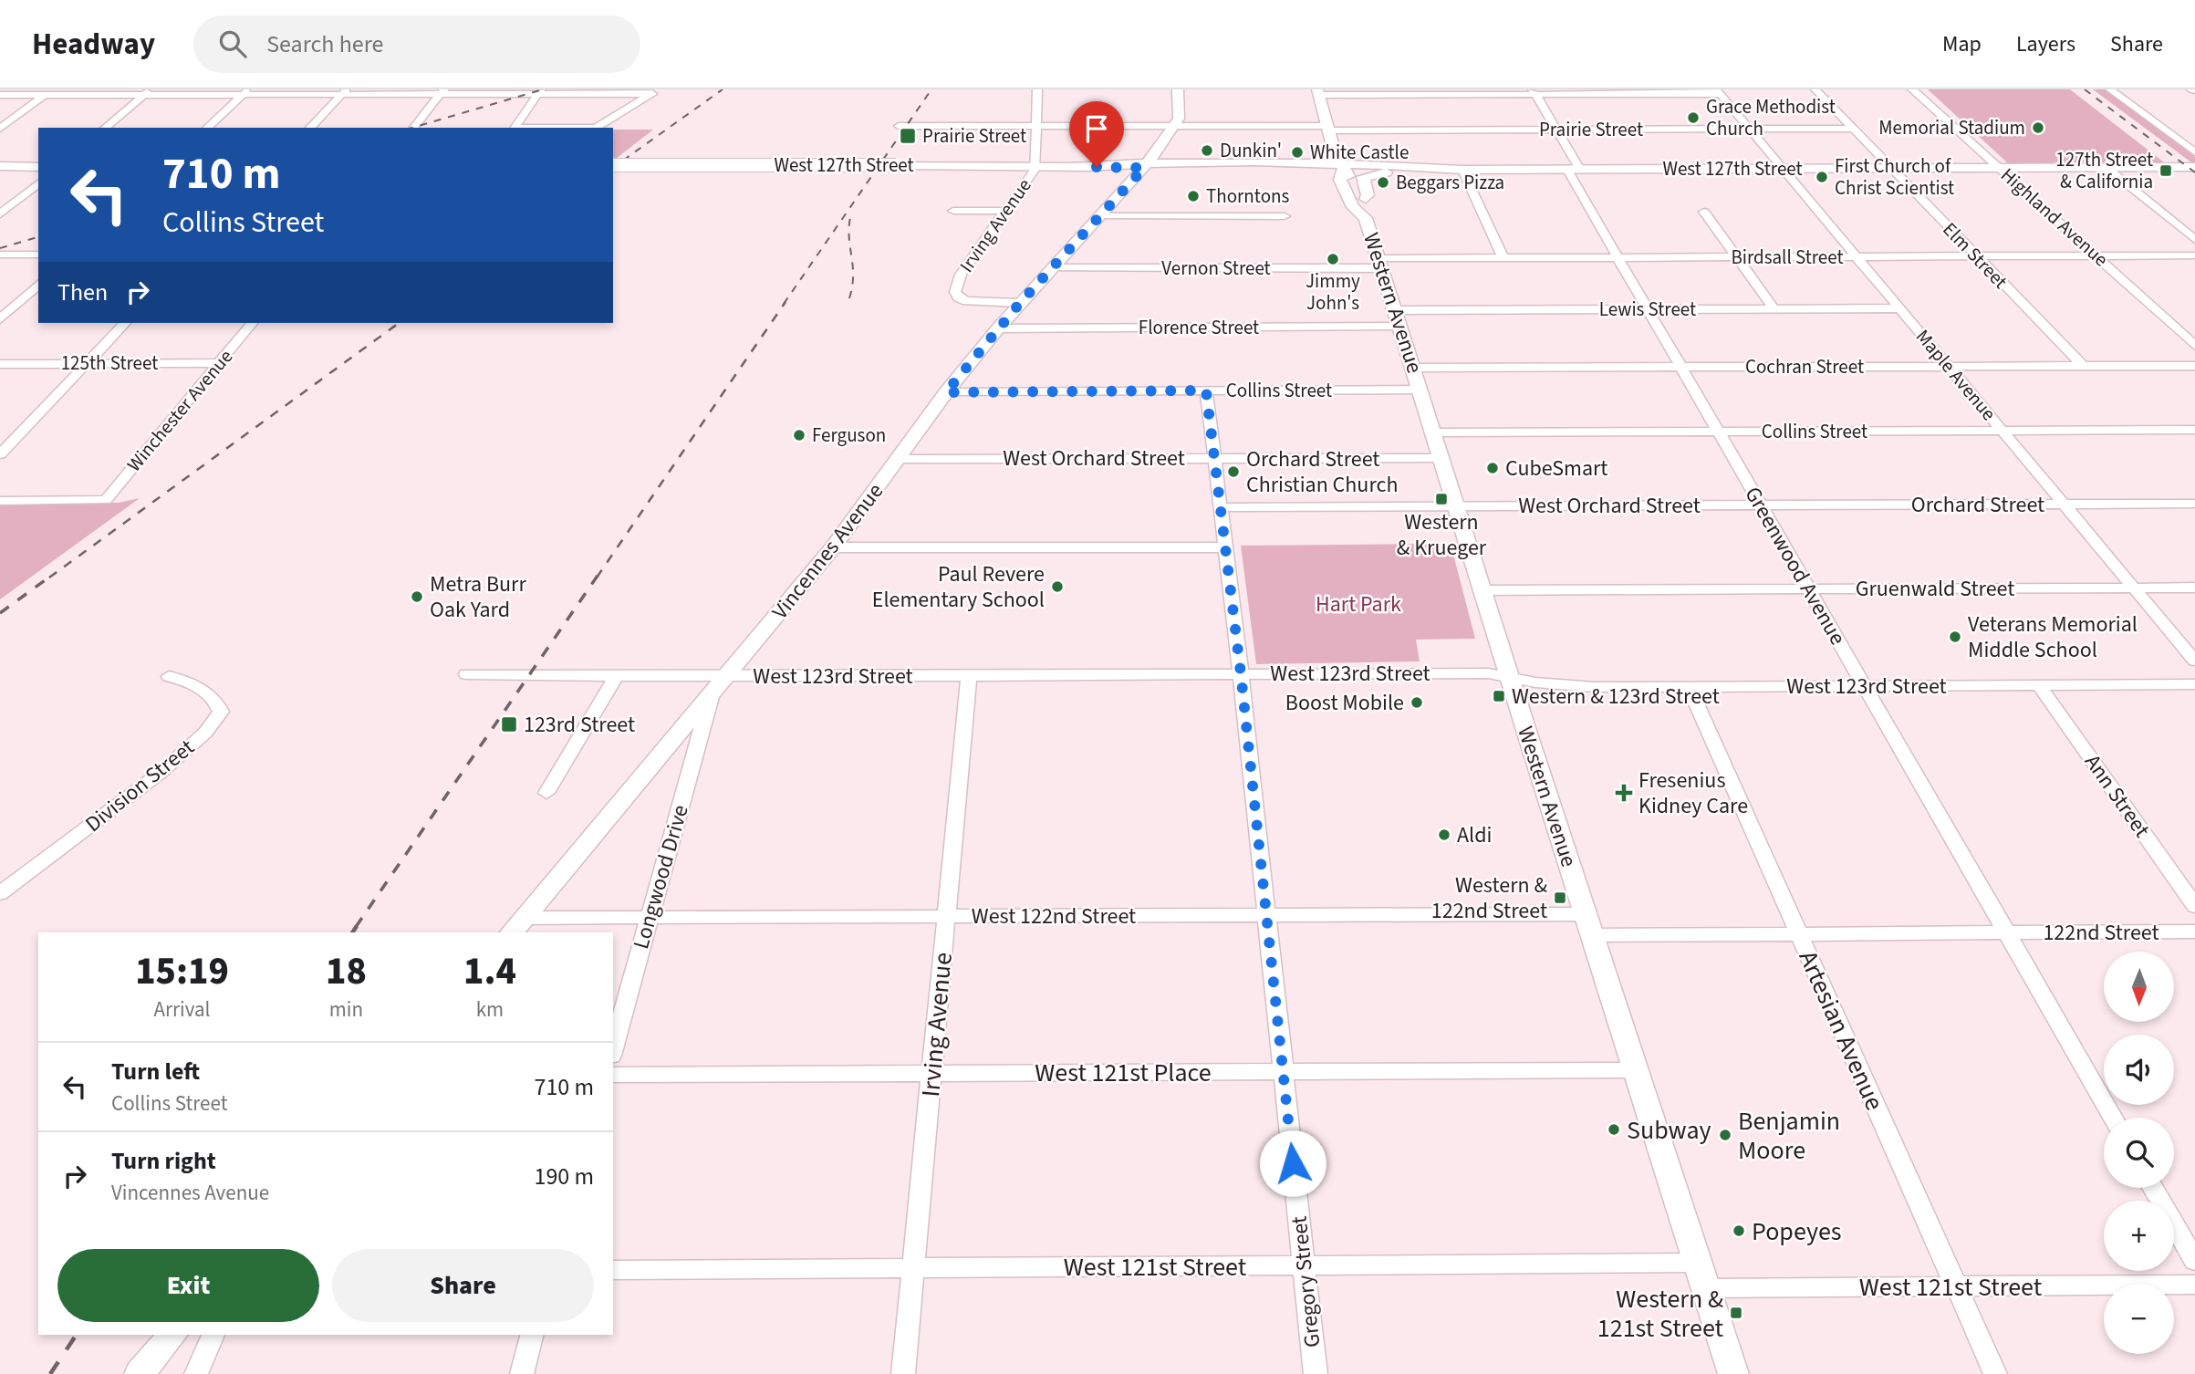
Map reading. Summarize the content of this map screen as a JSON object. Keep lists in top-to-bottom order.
{
  "streets": {
    "main road": ["West 127th Street", "Western Avenue", "Vincennes Avenue"],
    "street": [
      "Prairie Street",
      "Highland Avenue",
      "Irving Avenue",
      "Elm Street",
      "Birdsall Street",
      "Vernon Street",
      "Lewis Street",
      "Florence Street",
      "125th Street",
      "Cochran Street",
      "Maple Avenue",
      "Collins Street",
      "Winchester Avenue",
      "West Orchard Street",
      "Orchard Street",
      "Greenwood Avenue",
      "Gruenwald Street",
      "West 123rd Street",
      "Division Street",
      "Ann Street",
      "Longwood Drive",
      "West 122nd Street",
      "122nd Street",
      "Artesian Avenue",
      "West 121st Place",
      "West 121st Street",
      "Gregory Street"
    ]
  },
  "crossings": [
    ["Prairie Street", "Irving Avenue"],
    ["Prairie Street", "Elm Street"],
    ["Prairie Street", "Western Avenue"],
    ["Prairie Street", "Maple Avenue"],
    ["Prairie Street", "Greenwood Avenue"],
    ["West 127th Street", "Highland Avenue"],
    ["West 127th Street", "Irving Avenue"],
    ["West 127th Street", "Elm Street"],
    ["West 127th Street", "Western Avenue"],
    ["West 127th Street", "Maple Avenue"],
    ["West 127th Street", "Vincennes Avenue"],
    ["West 127th Street", "Greenwood Avenue"],
    ["Highland Avenue", "Birdsall Street"],
    ["Irving Avenue", "Vincennes Avenue"],
    ["Irving Avenue", "West 123rd Street"],
    ["Irving Avenue", "West 122nd Street"],
    ["Irving Avenue", "West 121st Place"],
    ["Irving Avenue", "West 121st Street"],
    ["Elm Street", "Birdsall Street"],
    ["Elm Street", "Cochran Street"],
    ["Birdsall Street", "Vernon Street"],
    ["Birdsall Street", "Western Avenue"],
    ["Birdsall Street", "Maple Avenue"],
    ["Birdsall Street", "Greenwood Avenue"],
    ["Vernon Street", "Western Avenue"],
    ["Vernon Street", "Vincennes Avenue"],
    ["Western Avenue", "Lewis Street"],
    ["Western Avenue", "Florence Street"],
    ["Western Avenue", "Cochran Street"],
    ["Western Avenue", "Collins Street"],
    ["Western Avenue", "West Orchard Street"],
    ["Western Avenue", "Gruenwald Street"],
    ["Western Avenue", "West 123rd Street"],
    ["Western Avenue", "West 122nd Street"],
    ["Western Avenue", "West 121st Place"],
    ["Western Avenue", "West 121st Street"],
    ["Lewis Street", "Maple Avenue"],
    ["Lewis Street", "Greenwood Avenue"],
    ["Florence Street", "Vincennes Avenue"],
    ["125th Street", "Winchester Avenue"],
    ["Cochran Street", "Maple Avenue"],
    ["Cochran Street", "Greenwood Avenue"],
    ["Maple Avenue", "Collins Street"],
    ["Maple Avenue", "Orchard Street"],
    ["Maple Avenue", "Gruenwald Street"],
    ["Collins Street", "Vincennes Avenue"],
    ["Collins Street", "Greenwood Avenue"],
    ["Collins Street", "Gregory Street"],
    ["West Orchard Street", "Orchard Street"],
    ["West Orchard Street", "Vincennes Avenue"],
    ["West Orchard Street", "Greenwood Avenue"],
    ["West Orchard Street", "Gregory Street"],
    ["Orchard Street", "Greenwood Avenue"],
    ["Vincennes Avenue", "West 123rd Street"],
    ["Vincennes Avenue", "Longwood Drive"],
    ["Vincennes Avenue", "West 122nd Street"],
    ["Greenwood Avenue", "Gruenwald Street"],
    ["Greenwood Avenue", "West 123rd Street"],
    ["Greenwood Avenue", "West 122nd Street"],
    ["Greenwood Avenue", "122nd Street"],
    ["West 123rd Street", "Ann Street"],
    ["West 123rd Street", "Artesian Avenue"],
    ["West 123rd Street", "Gregory Street"],
    ["Longwood Drive", "West 122nd Street"],
    ["West 122nd Street", "122nd Street"],
    ["West 122nd Street", "Artesian Avenue"],
    ["West 122nd Street", "Gregory Street"],
    ["Artesian Avenue", "West 121st Street"],
    ["West 121st Place", "Gregory Street"],
    ["West 121st Street", "Gregory Street"]
  ],
  "parks": ["Hart Park"],
  "places": {
    "other": [
      "Grace Methodist Church",
      "Memorial Stadium",
      "Dunkin'",
      "White Castle",
      "First Church of Christ Scientist",
      "Beggars Pizza",
      "Thorntons",
      "Jimmy John's",
      "Ferguson",
      "CubeSmart",
      "Orchard Street Christian Church",
      "Paul Revere Elementary School",
      "Metra Burr Oak Yard",
      "Veterans Memorial Middle School",
      "Boost Mobile",
      "Aldi",
      "Subway",
      "Benjamin Moore",
      "Popeyes"
    ],
    "transit": [
      "Prairie Street",
      "127th Street & California",
      "Western & Krueger",
      "Western & 123rd Street",
      "123rd Street",
      "Western & 122nd Street",
      "Western & 121st Street"
    ],
    "health": ["Fresenius Kidney Care"]
  },
  "north": "bottom",
  "page": {
    "header": "Headway",
    "search": "Search here",
    "nav": ["Map", "Layers", "Share"],
    "turn": ["710 m", "Collins Street"],
    "then": "Then",
    "eta": [
      "15:19",
      "Arrival",
      "18",
      "min",
      "1.4",
      "km"
    ],
    "map_buttons": ["+", "−"],
    "list": [
      {
        "name": "Turn left",
        "note": "Collins Street",
        "value": "710 m"
      },
      {
        "name": "Turn right",
        "note": "Vincennes Avenue",
        "value": "190 m"
      }
    ],
    "buttons": ["Exit", "Share"]
  }
}
